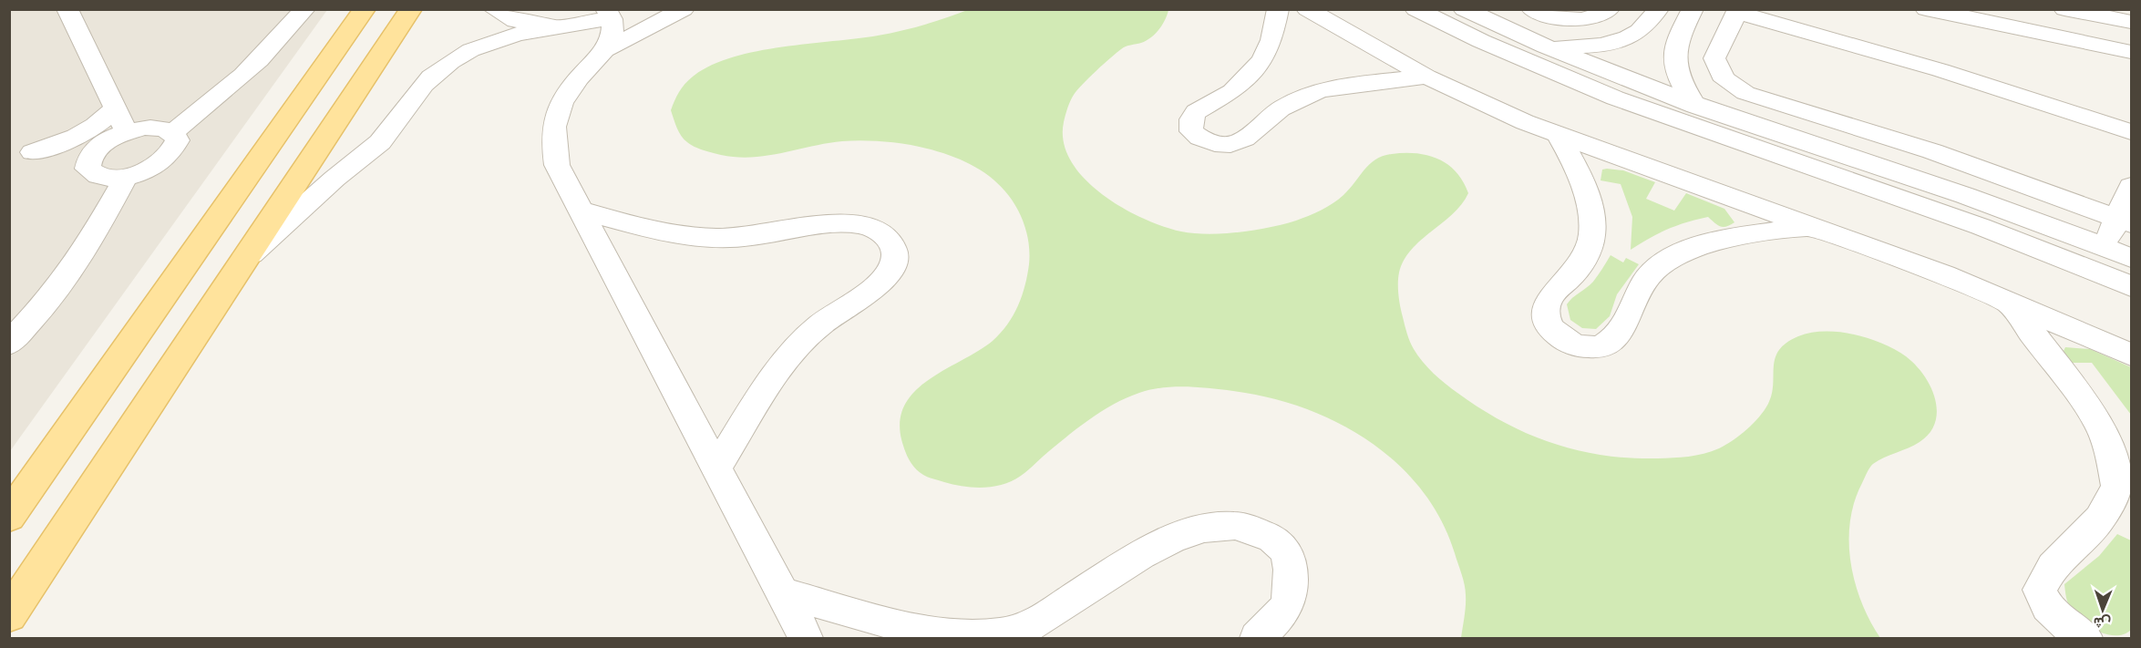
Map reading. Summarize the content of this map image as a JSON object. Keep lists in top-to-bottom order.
{
  "north": "bottom"
}
